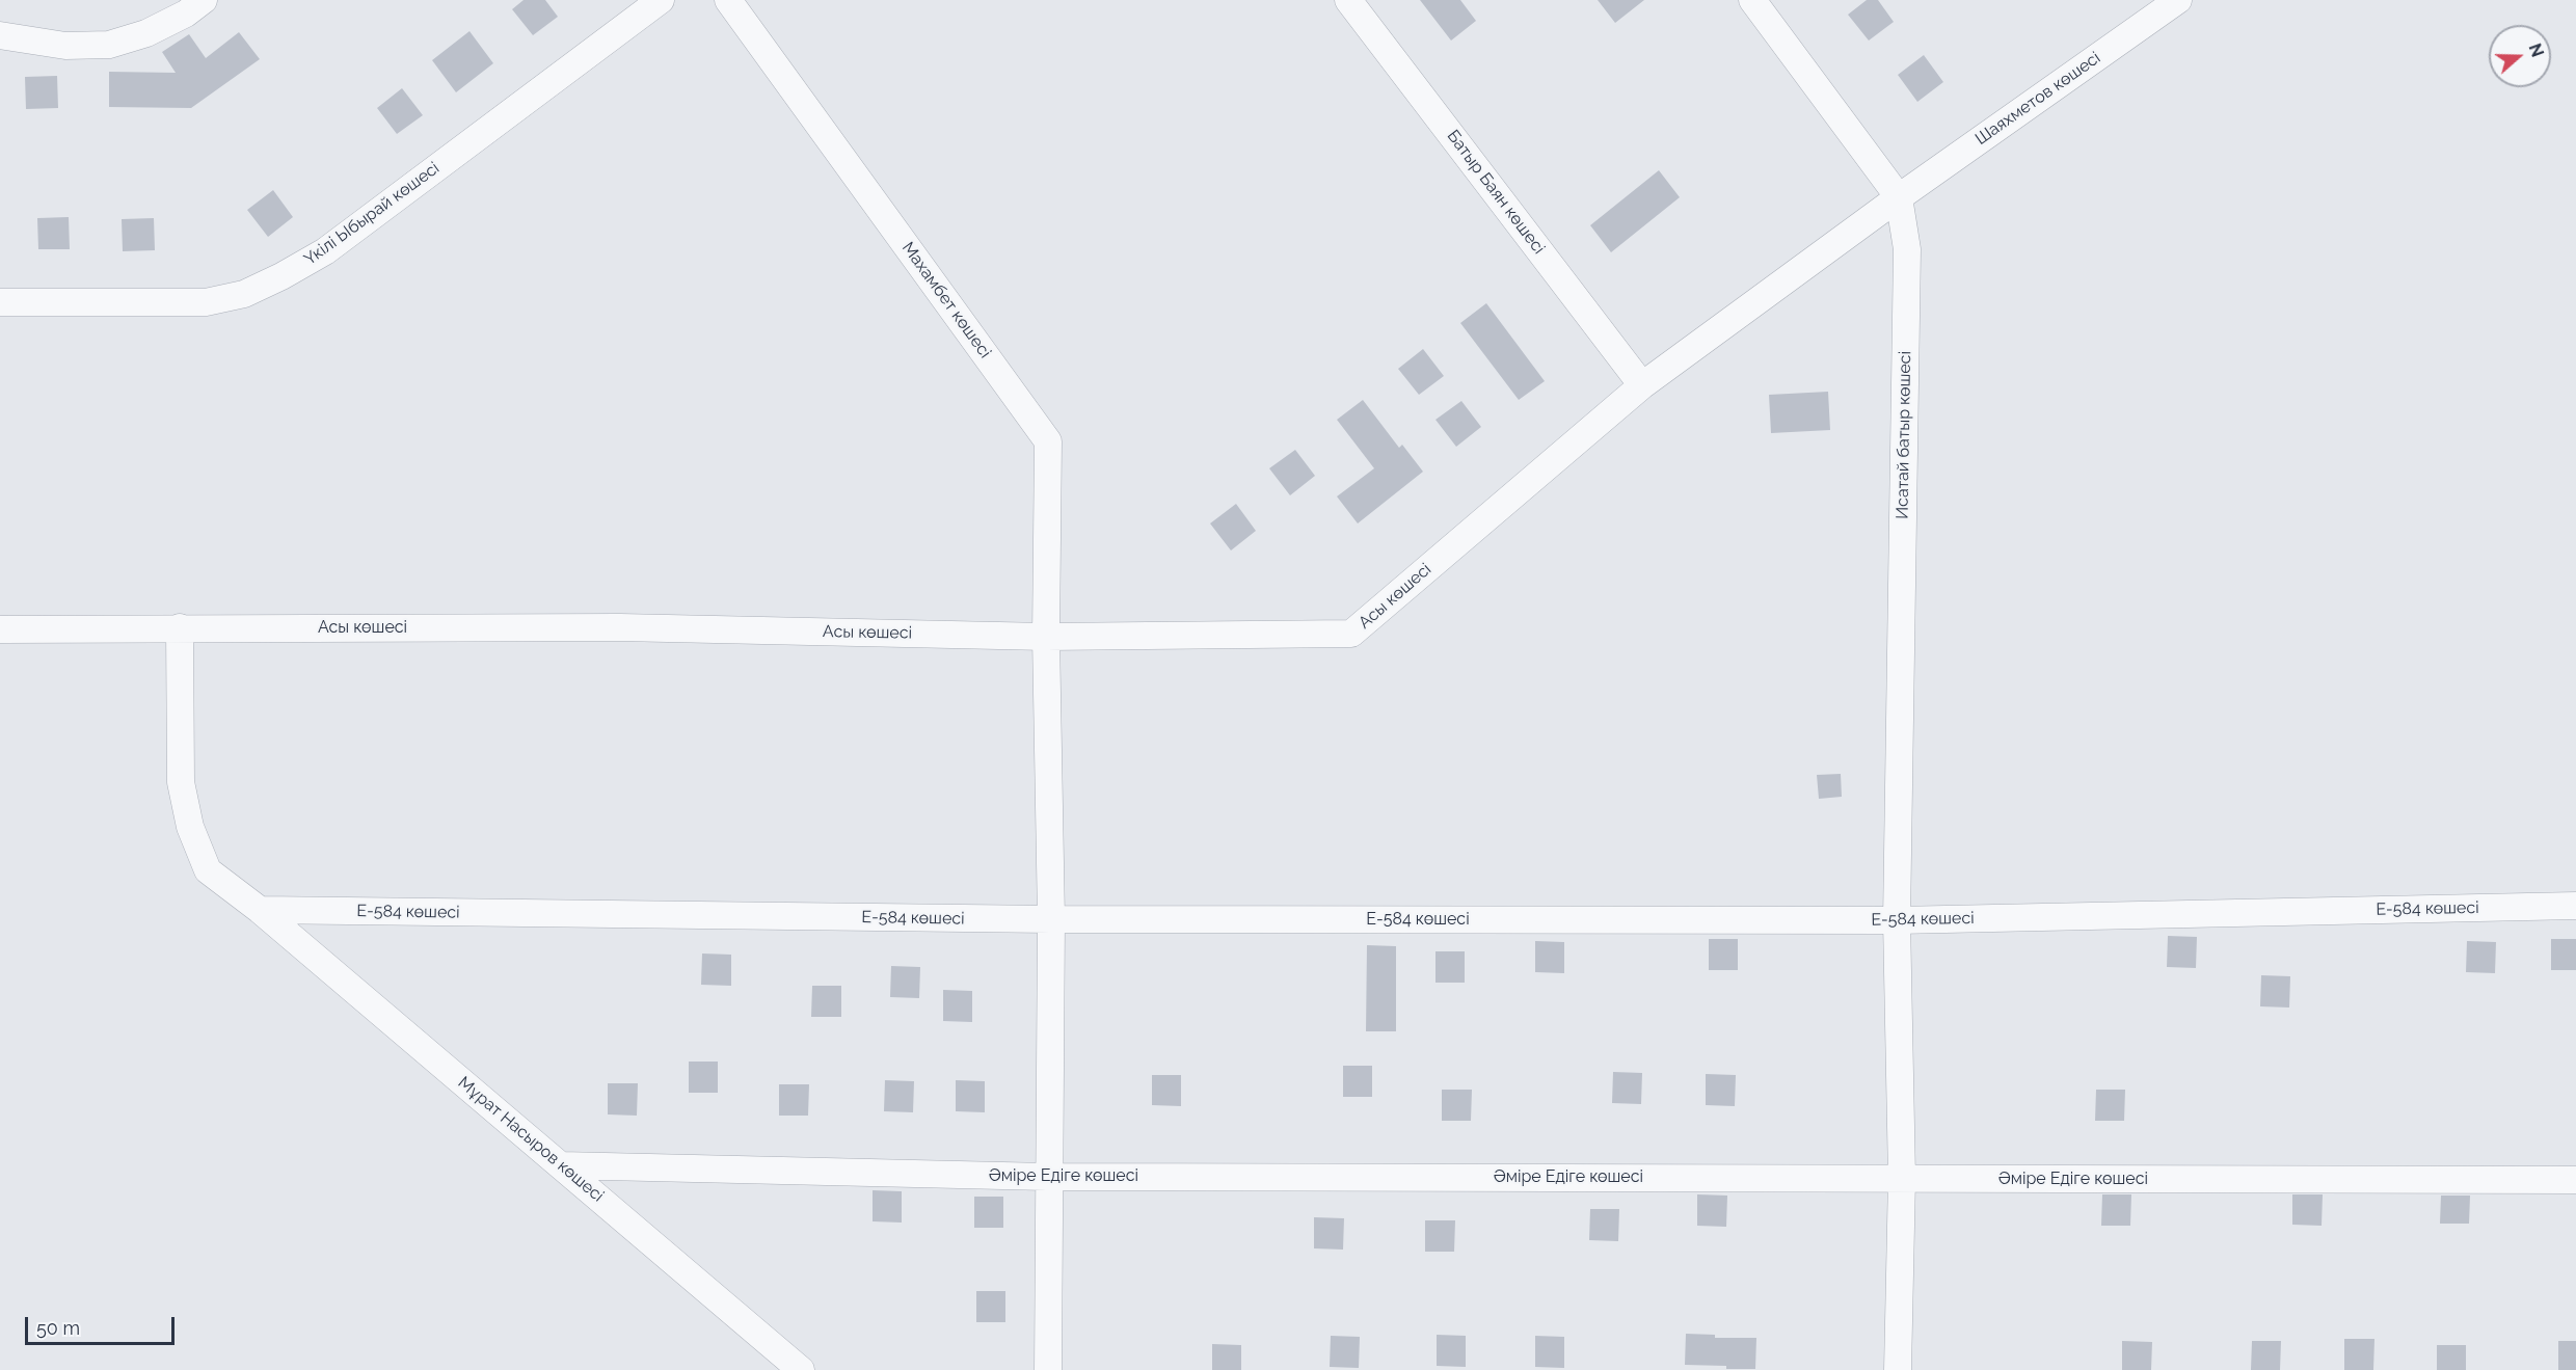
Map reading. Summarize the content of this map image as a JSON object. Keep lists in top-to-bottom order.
{
  "streets": {
    "street": [
      "Шаяхметов көшесі",
      "Батыр Баян көшесі",
      "Үкілі Ыбырай көшесі",
      "Махамбет көшесі",
      "Исатай батыр көшесі",
      "Асы көшесі",
      "Е-584 көшесі",
      "Мұрат Насыров көшесі",
      "Әміре Едіге көшесі"
    ]
  },
  "crossings": [
    ["Шаяхметов көшесі", "Батыр Баян көшесі"],
    ["Шаяхметов көшесі", "Исатай батыр көшесі"],
    ["Шаяхметов көшесі", "Асы көшесі"],
    ["Батыр Баян көшесі", "Асы көшесі"],
    ["Махамбет көшесі", "Асы көшесі"],
    ["Махамбет көшесі", "Е-584 көшесі"],
    ["Махамбет көшесі", "Әміре Едіге көшесі"],
    ["Исатай батыр көшесі", "Е-584 көшесі"],
    ["Исатай батыр көшесі", "Әміре Едіге көшесі"],
    ["Асы көшесі", "Мұрат Насыров көшесі"],
    ["Е-584 көшесі", "Мұрат Насыров көшесі"],
    ["Мұрат Насыров көшесі", "Әміре Едіге көшесі"]
  ],
  "scale_bar": "50 m",
  "north": "right"
}
